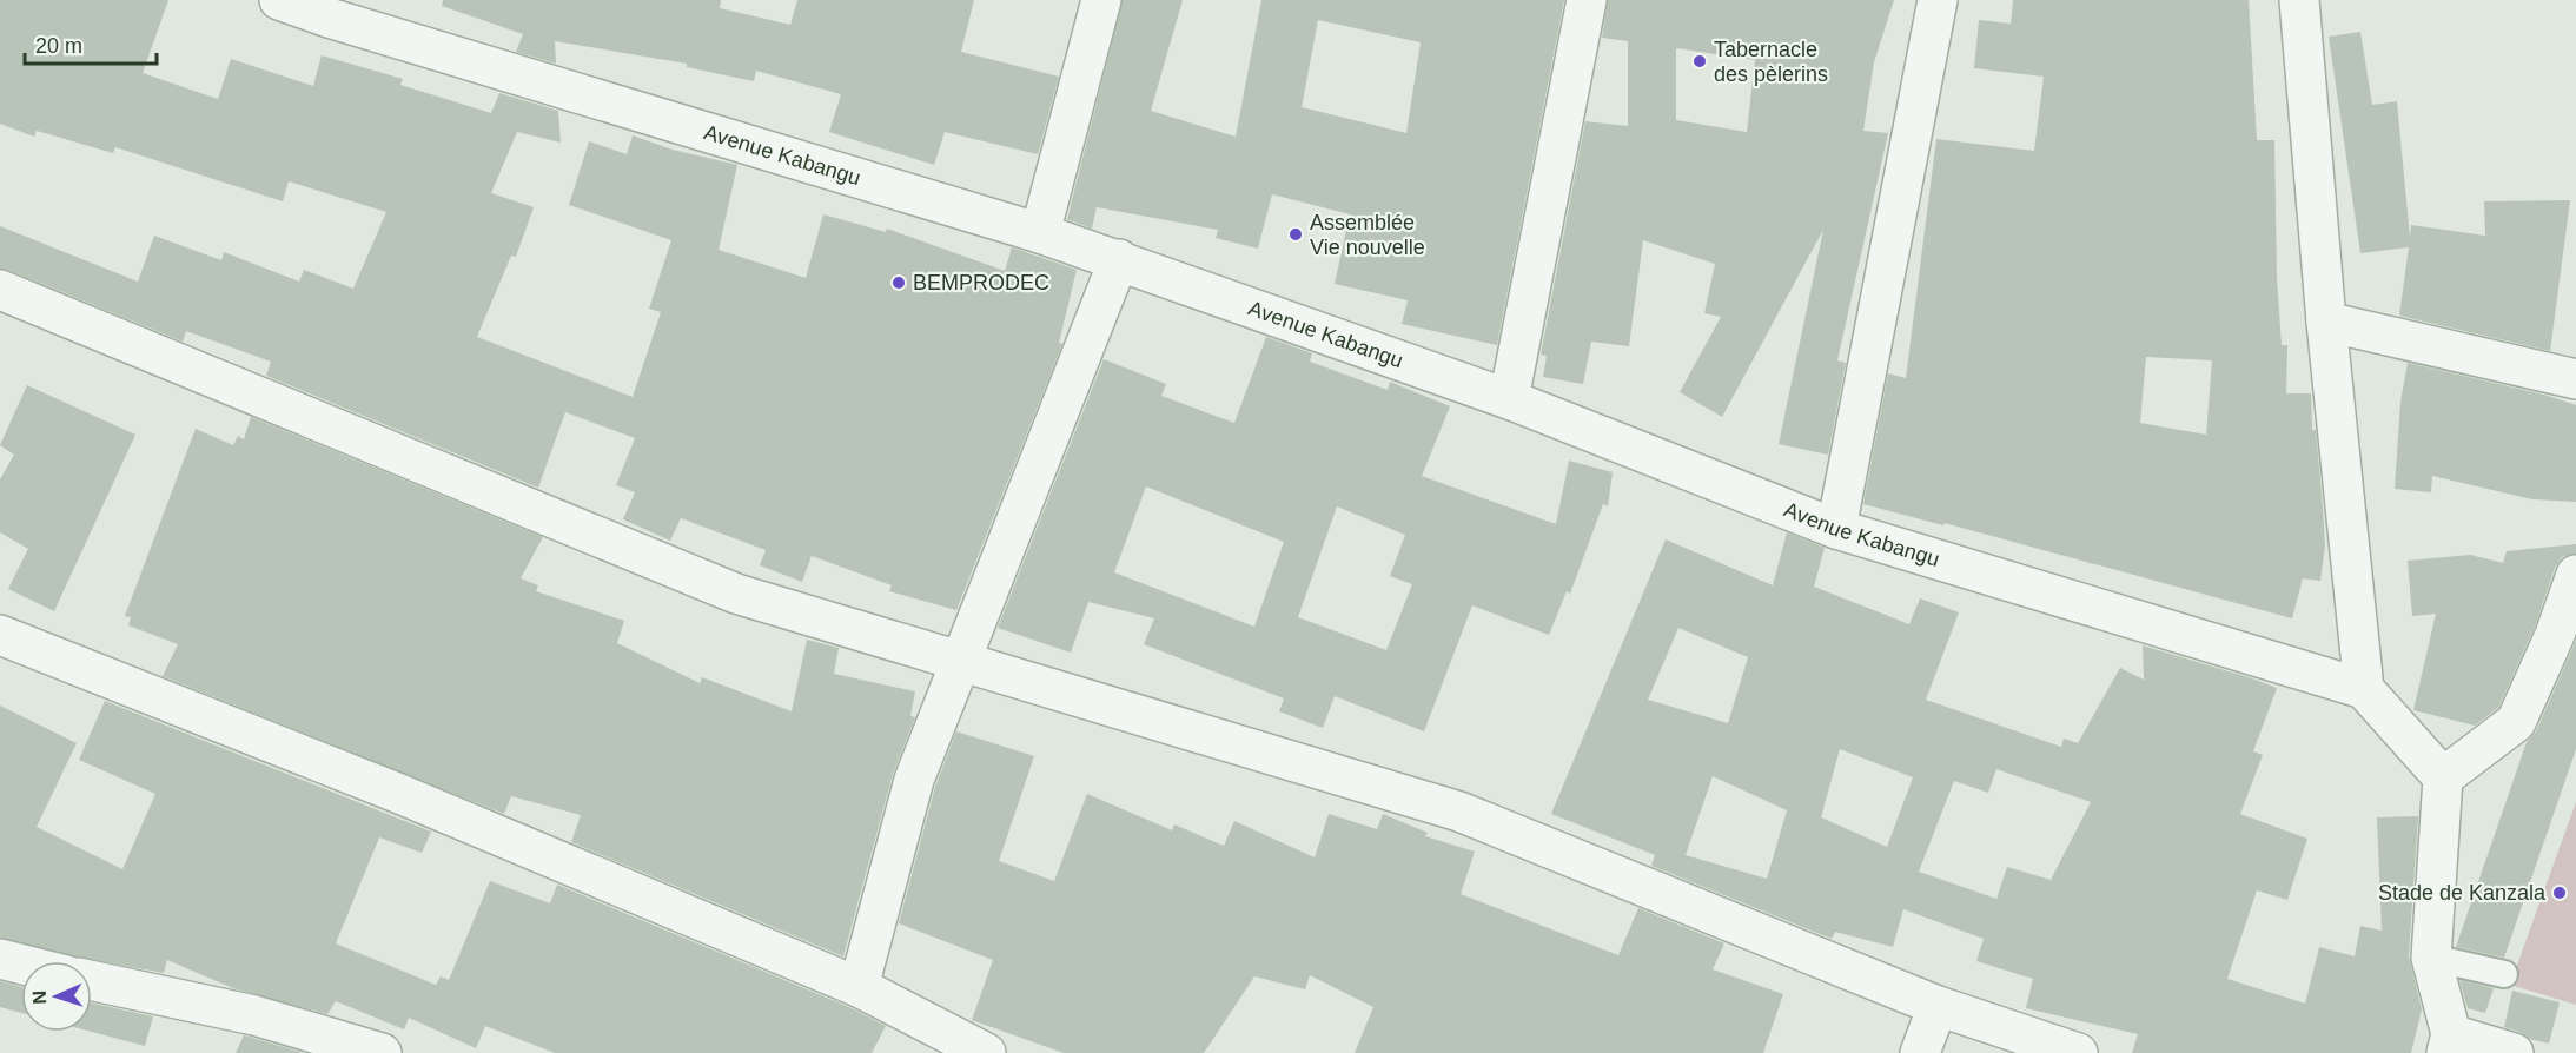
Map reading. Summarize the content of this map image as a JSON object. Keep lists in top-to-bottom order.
{
  "streets": {
    "street": ["Avenue Kabangu"]
  },
  "places": [
    "Tabernacle des pèlerins",
    "Assemblée Vie nouvelle",
    "BEMPRODEC",
    "Stade de Kanzala"
  ],
  "scale_bar": "20 m",
  "north": "left"
}
